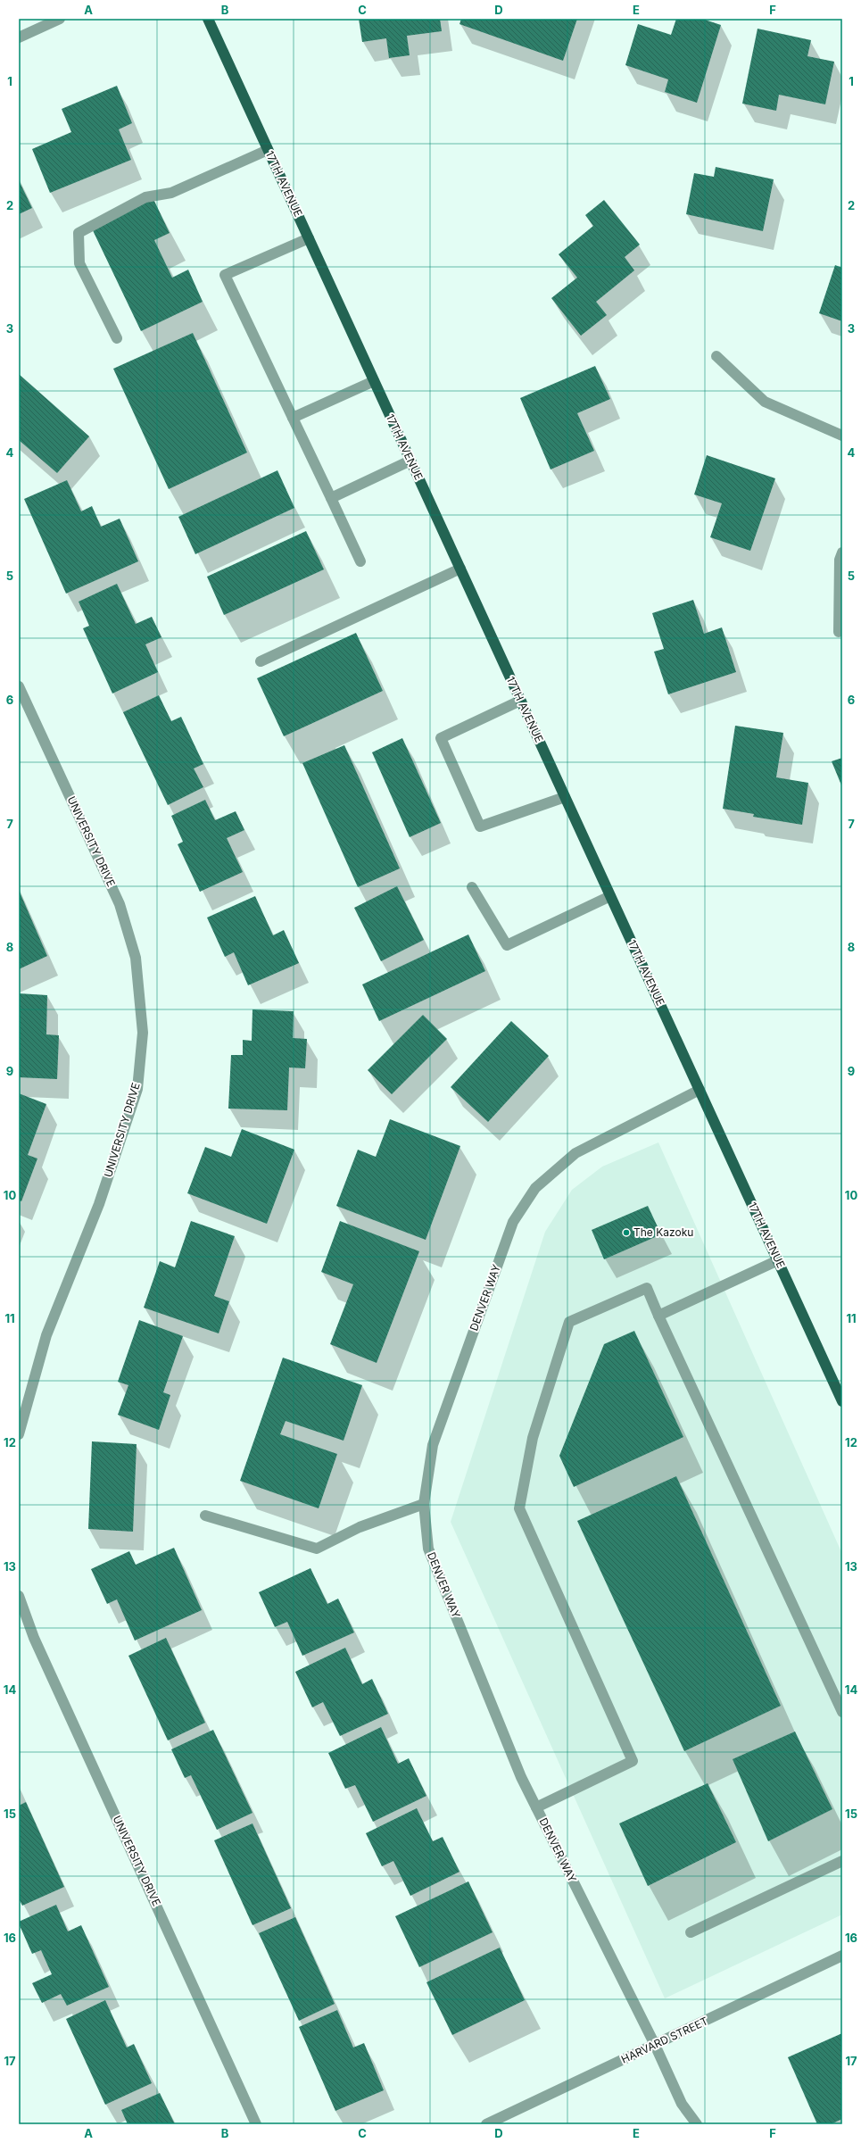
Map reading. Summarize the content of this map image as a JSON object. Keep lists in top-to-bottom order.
{
  "streets": {
    "main road": ["17TH AVENUE"],
    "street": ["UNIVERSITY DRIVE", "DENVER WAY", "HARVARD STREET"]
  },
  "crossings": [
    ["17TH AVENUE", "DENVER WAY"],
    ["DENVER WAY", "HARVARD STREET"]
  ],
  "places": ["The Kazoku"],
  "grid": {
    "columns": [
      "A",
      "B",
      "C",
      "D",
      "E",
      "F"
    ],
    "rows": [
      "1",
      "2",
      "3",
      "4",
      "5",
      "6",
      "7",
      "8",
      "9",
      "10",
      "11",
      "12",
      "13",
      "14",
      "15",
      "16",
      "17"
    ]
  }
}
